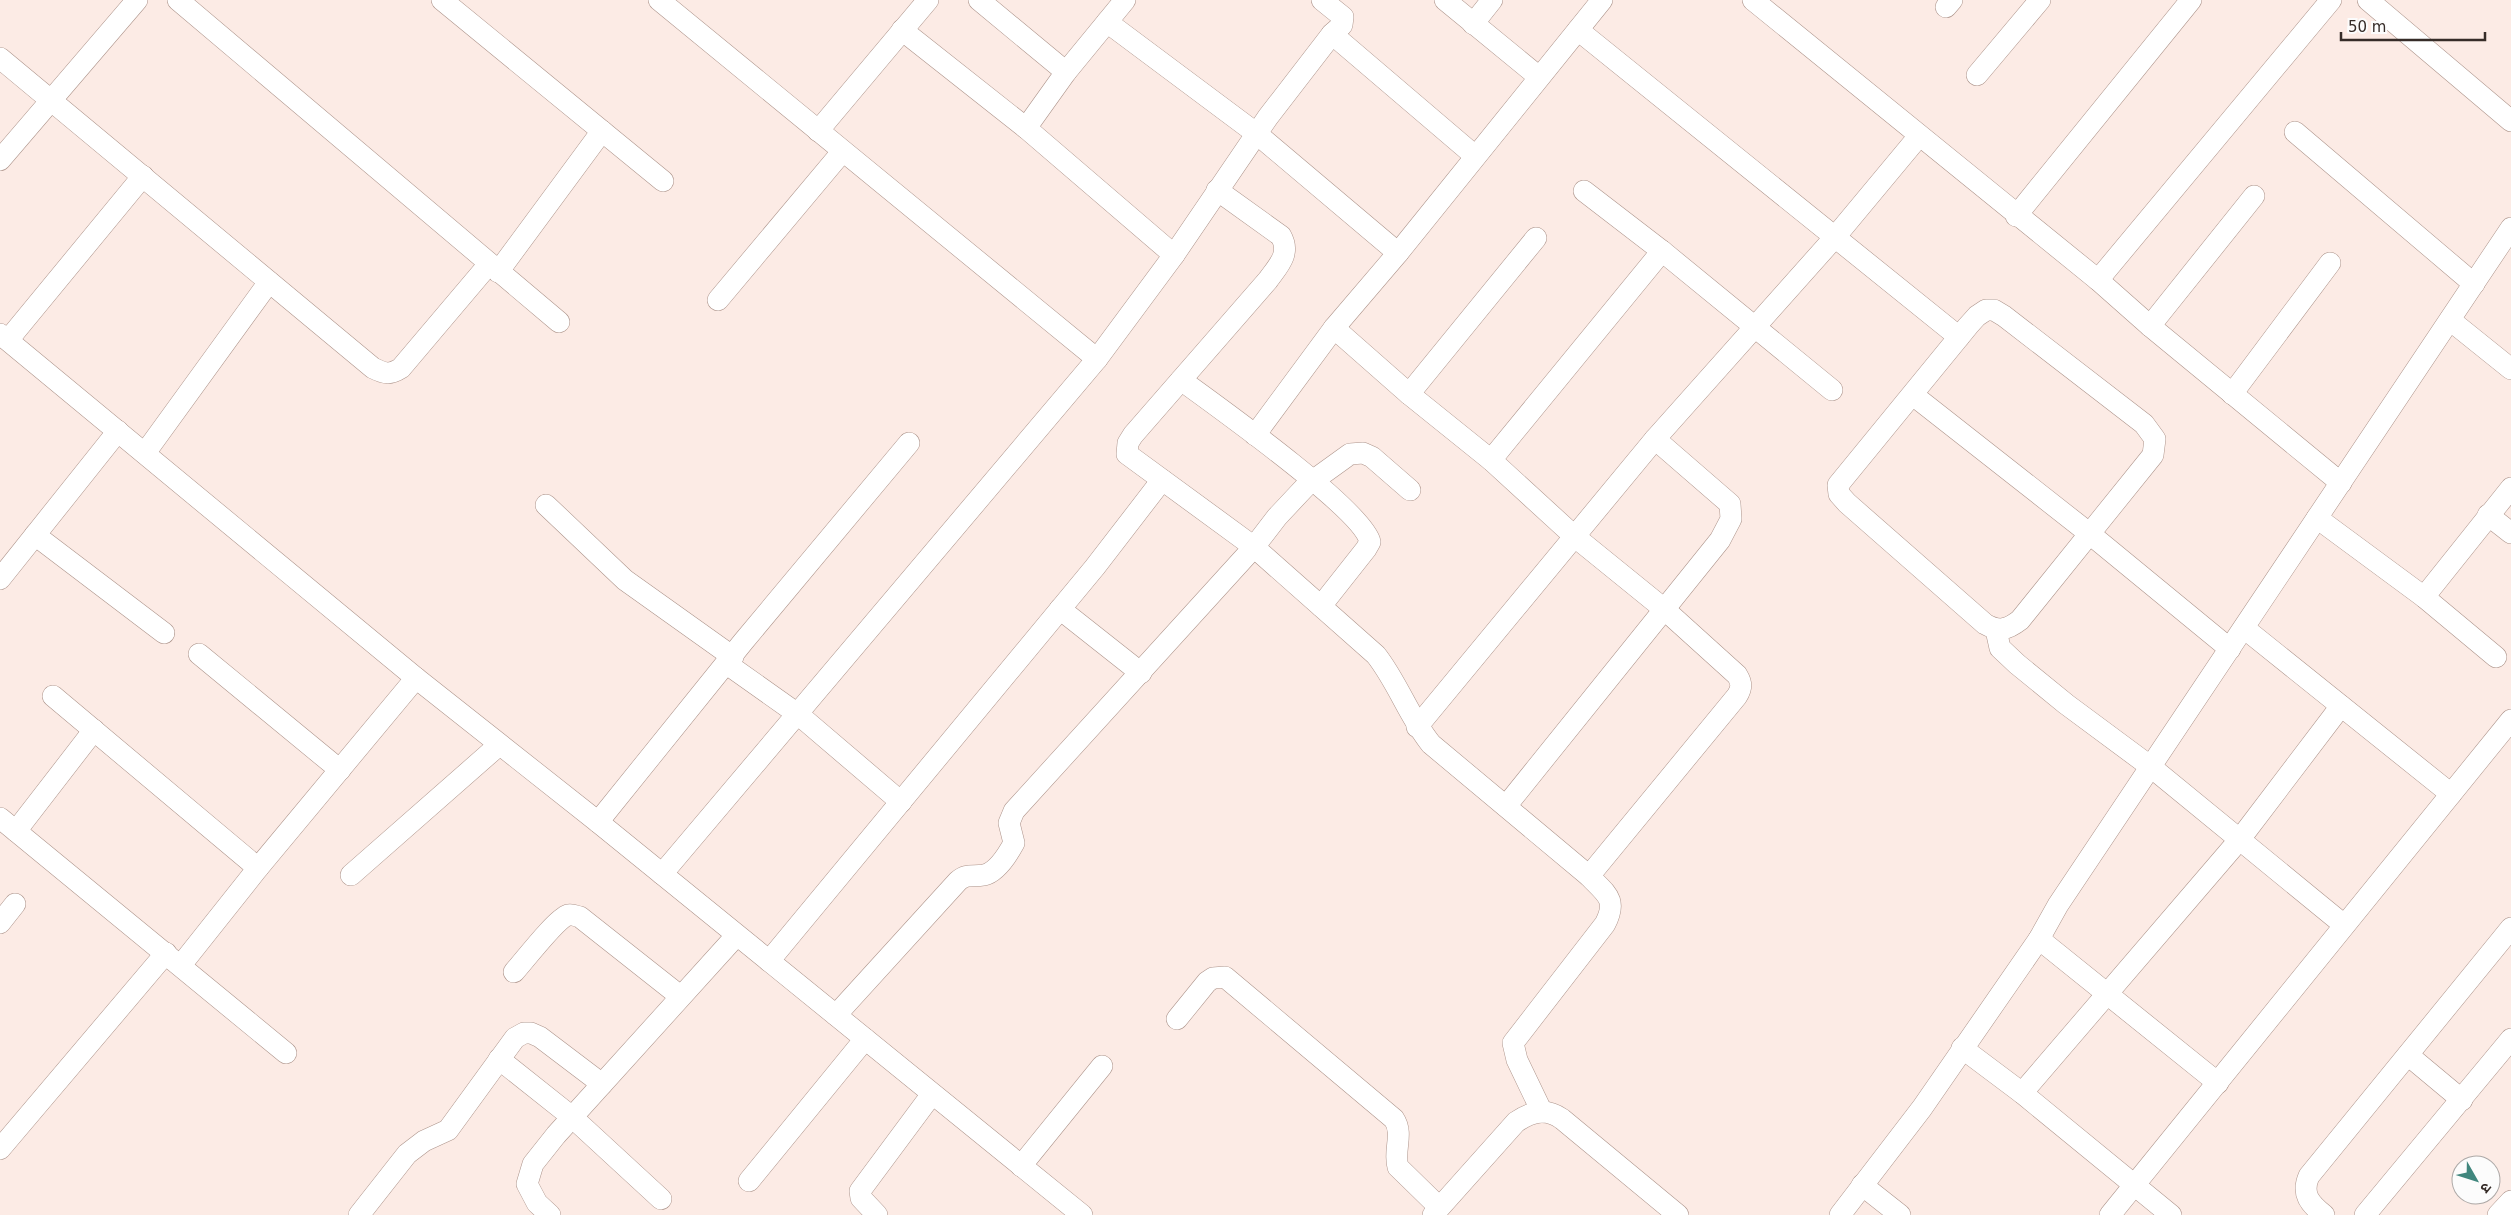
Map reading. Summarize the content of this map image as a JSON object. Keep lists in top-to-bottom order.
{
  "scale_bar": "50 m",
  "north": "bottom right"
}
